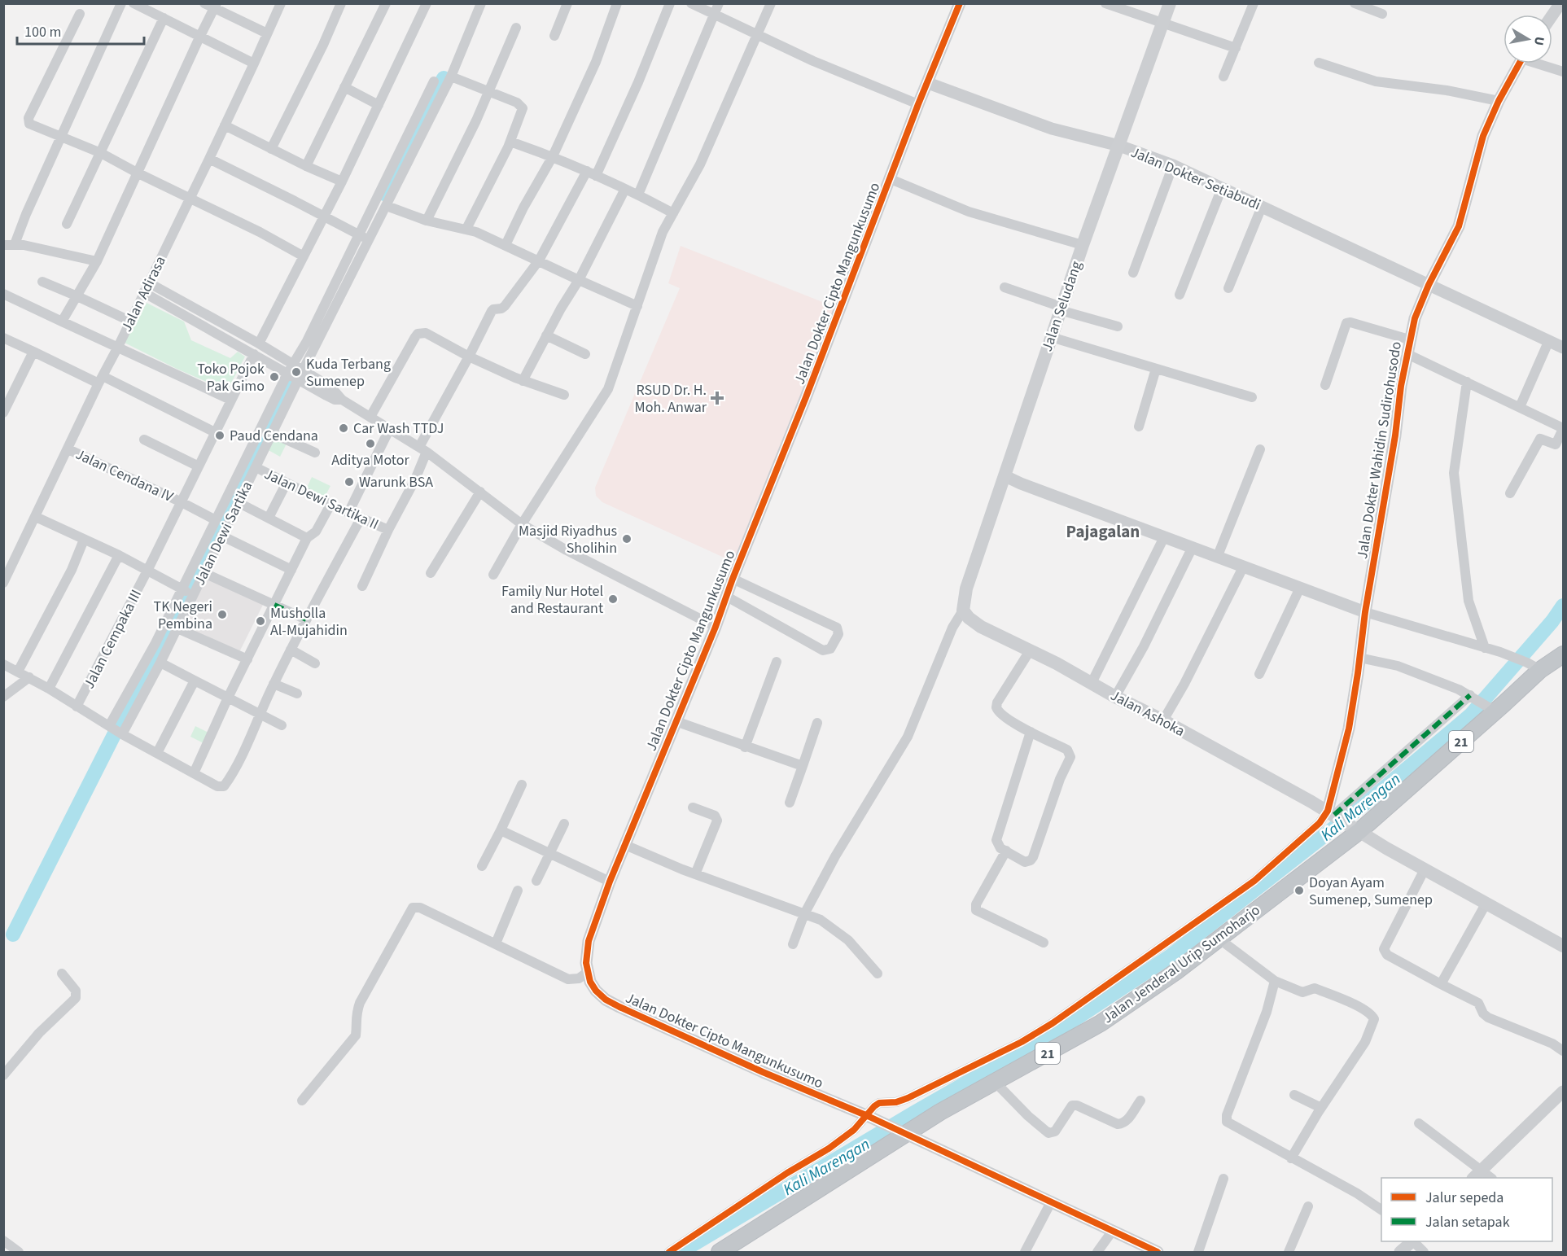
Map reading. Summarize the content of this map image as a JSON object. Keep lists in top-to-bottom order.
{
  "streets": {
    "highway": ["21", "Jalan Jenderal Urip Sumoharjo"],
    "main road": ["Jalan Seludang", "Jalan Ashoka"],
    "street": [
      "Jalan Dokter Setiabudi",
      "Jalan Dokter Cipto Mangunkusumo",
      "Jalan Adirasa",
      "Jalan Dokter Wahidin Sudirohusodo",
      "Jalan Cendana IV",
      "Jalan Dewi Sartika II",
      "Jalan Dewi Sartika",
      "Jalan Cempaka III"
    ]
  },
  "crossings": [
    ["Jalan Dokter Setiabudi", "Jalan Dokter Cipto Mangunkusumo"],
    ["Jalan Dokter Setiabudi", "Jalan Seludang"],
    ["Jalan Dokter Setiabudi", "Jalan Dokter Wahidin Sudirohusodo"],
    ["Jalan Dokter Cipto Mangunkusumo", "Jalan Jenderal Urip Sumoharjo"],
    ["Jalan Adirasa", "Jalan Cendana IV"],
    ["Jalan Seludang", "Jalan Ashoka"],
    ["Jalan Dokter Wahidin Sudirohusodo", "Jalan Ashoka"],
    ["Jalan Cendana IV", "Jalan Cempaka III"],
    ["Jalan Dewi Sartika II", "Jalan Dewi Sartika"],
    ["21", "Jalan Jenderal Urip Sumoharjo"]
  ],
  "districts": ["Pajagalan"],
  "water": ["Kali Marengan"],
  "places": {
    "other": [
      "Kuda Terbang Sumenep",
      "Toko Pojok Pak Gimo",
      "Car Wash TTDJ",
      "Paud Cendana",
      "Aditya Motor",
      "Warunk BSA",
      "Masjid Riyadhus Sholihin",
      "Family Nur Hotel and Restaurant",
      "TK Negeri Pembina",
      "Musholla Al-Mujahidin",
      "Doyan Ayam Sumenep, Sumenep"
    ],
    "health": ["RSUD Dr. H. Moh. Anwar"]
  },
  "legend": ["Jalur sepeda", "Jalan setapak"],
  "scale_bar": "100 m",
  "north": "right"
}
